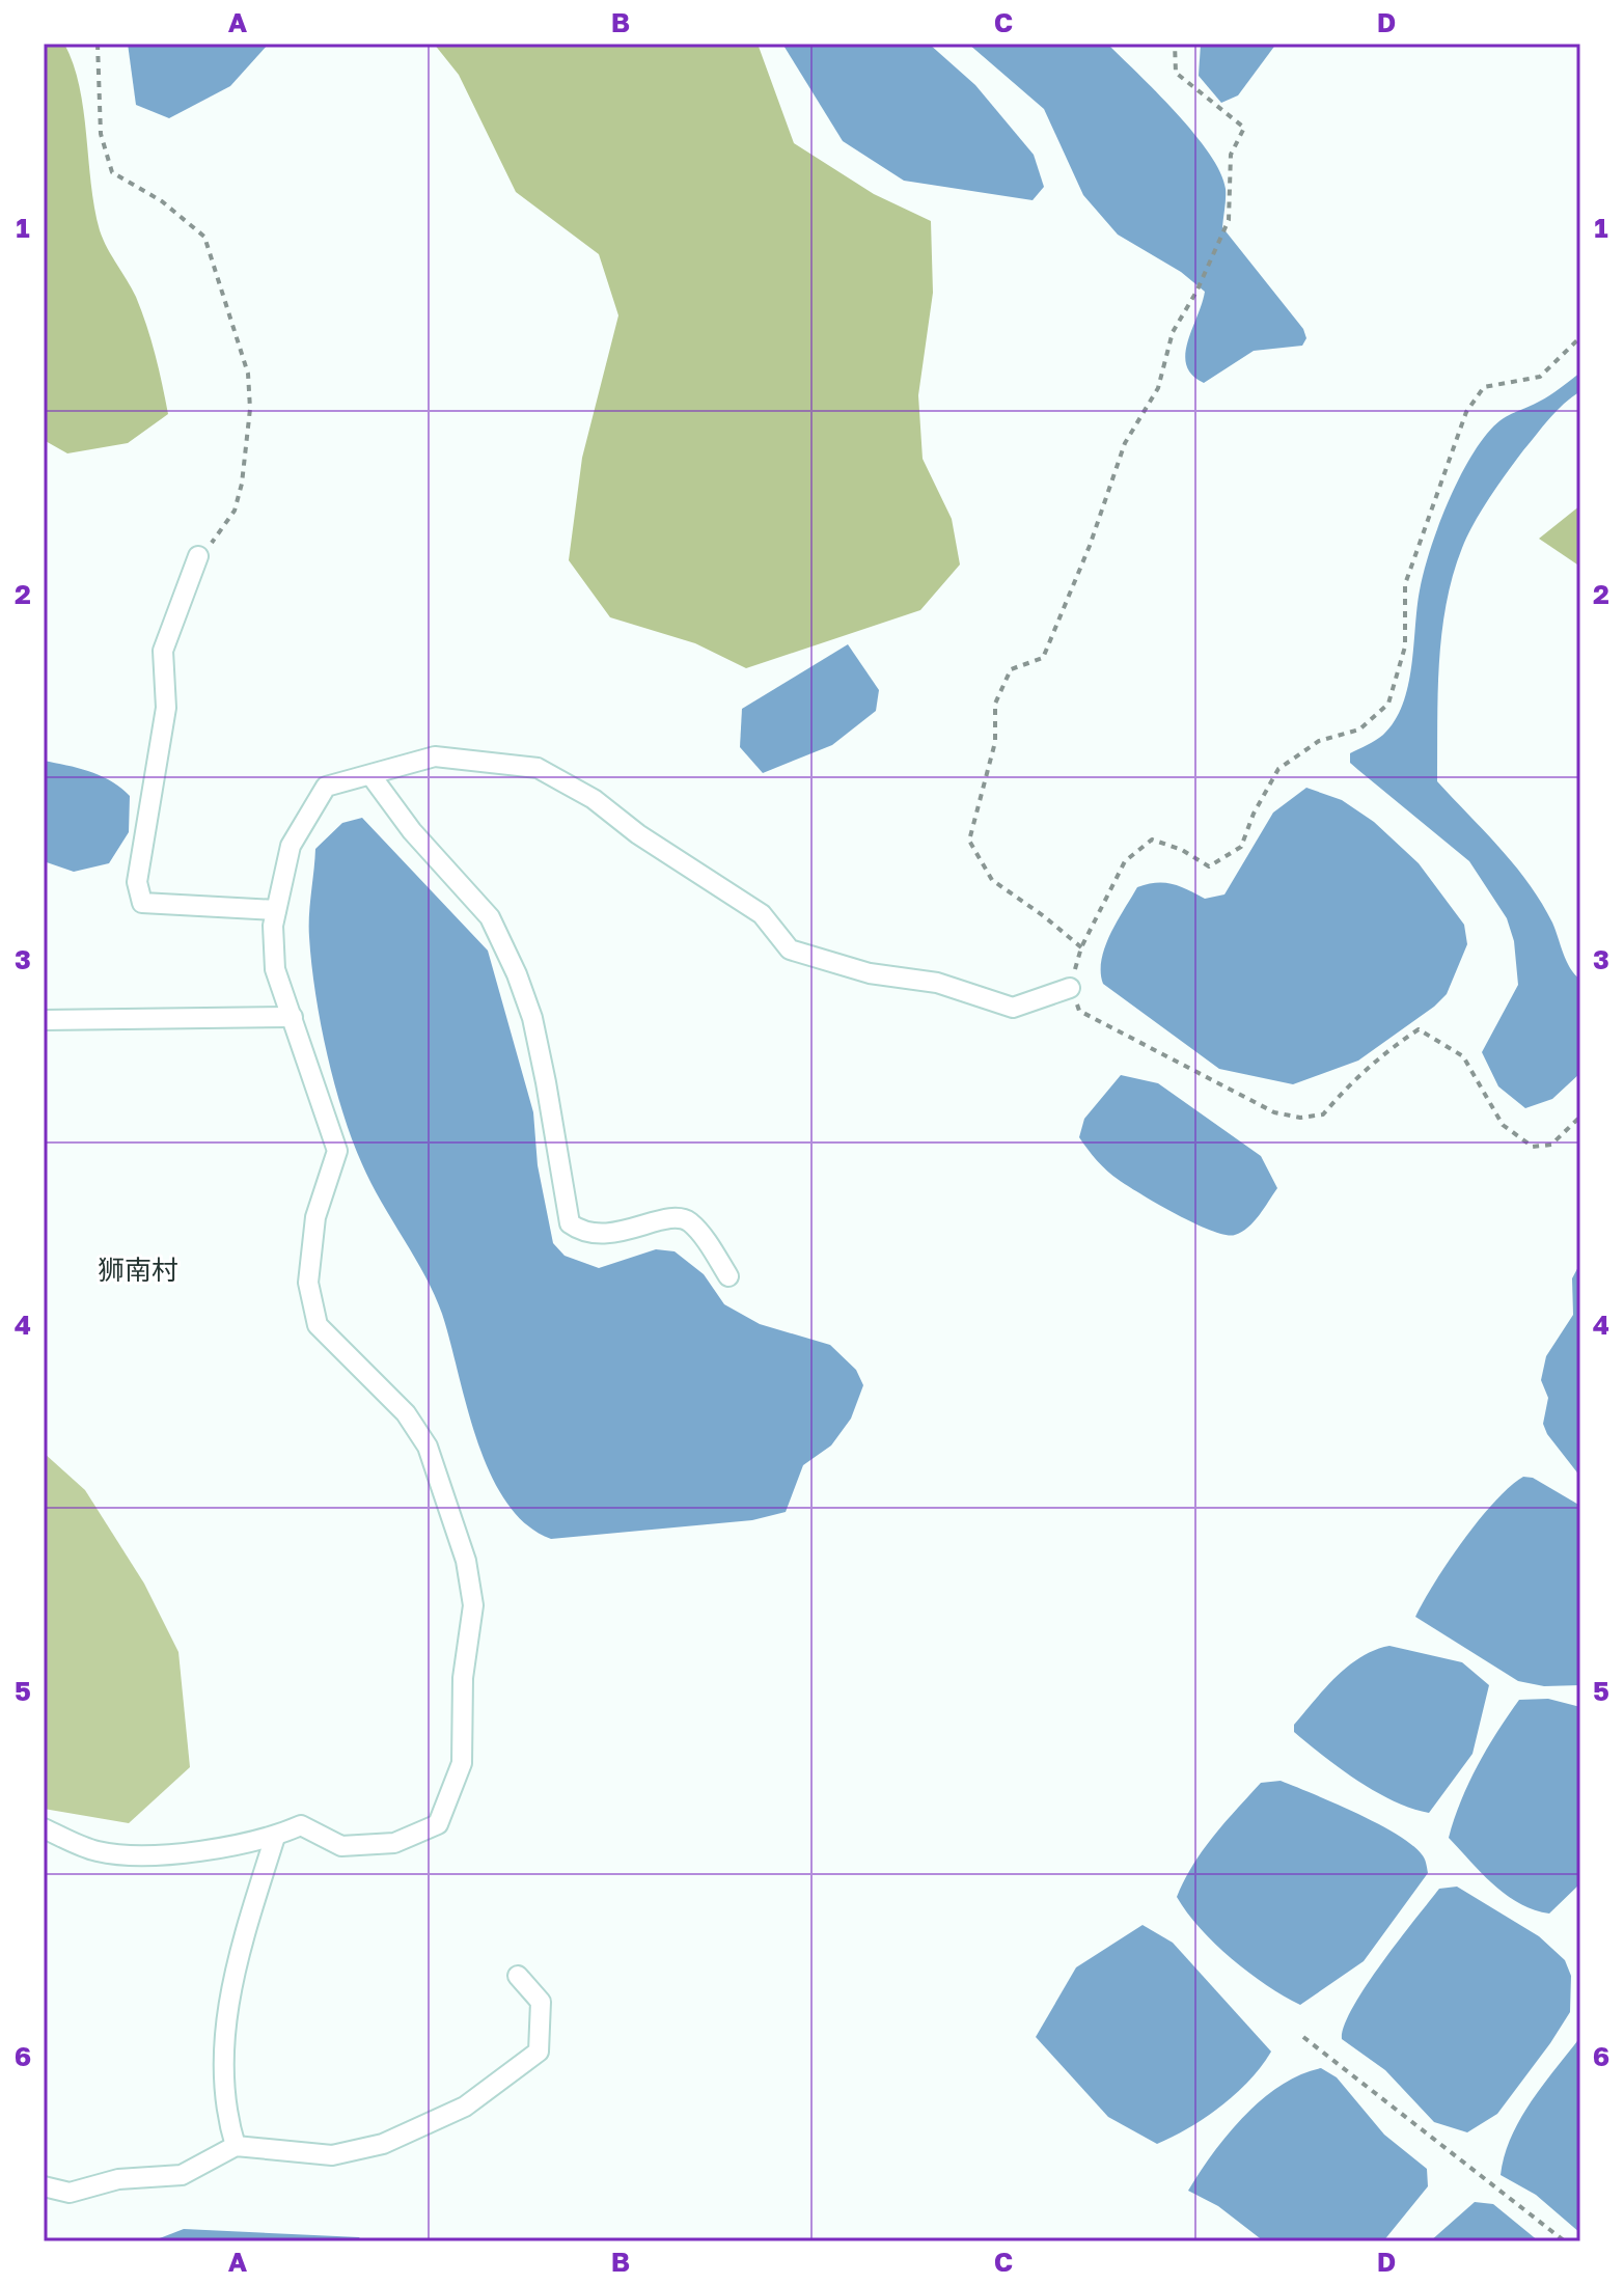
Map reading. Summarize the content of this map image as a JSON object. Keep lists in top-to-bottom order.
{
  "districts": ["狮南村"],
  "grid": {
    "columns": [
      "A",
      "B",
      "C",
      "D"
    ],
    "rows": [
      "1",
      "2",
      "3",
      "4",
      "5",
      "6"
    ]
  }
}
